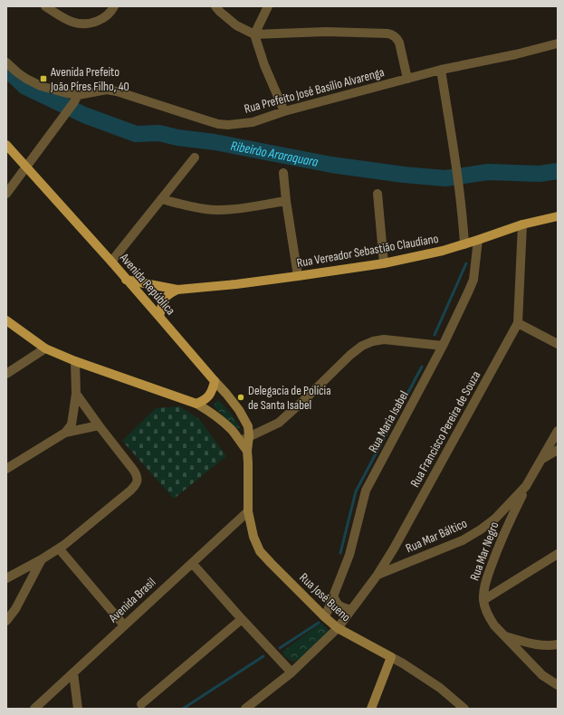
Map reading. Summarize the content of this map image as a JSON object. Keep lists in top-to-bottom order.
{
  "streets": {
    "main road": ["Rua Vereador Sebastião Claudiano", "Avenida República"],
    "street": [
      "Rua Prefeito José Basílio Alvarenga",
      "Rua Maria Isabel",
      "Rua Francisco Pereira de Souza",
      "Rua Mar Báltico",
      "Rua Mar Negro",
      "Rua José Bueno",
      "Avenida Brasil"
    ]
  },
  "crossings": [
    ["Rua Vereador Sebastião Claudiano", "Rua Maria Isabel"],
    ["Rua Vereador Sebastião Claudiano", "Rua Francisco Pereira de Souza"],
    ["Avenida República", "Rua José Bueno"],
    ["Rua Maria Isabel", "Rua José Bueno"],
    ["Rua Francisco Pereira de Souza", "Rua Mar Báltico"],
    ["Rua Francisco Pereira de Souza", "Rua José Bueno"],
    ["Rua Mar Báltico", "Rua Mar Negro"],
    ["Rua José Bueno", "Avenida Brasil"]
  ],
  "water": ["Ribeirão Araraquara"],
  "places": {
    "transit": ["Avenida Prefeito João Píres Filho, 40"],
    "other": ["Delegacia de Polícia de Santa Isabel"]
  }
}
